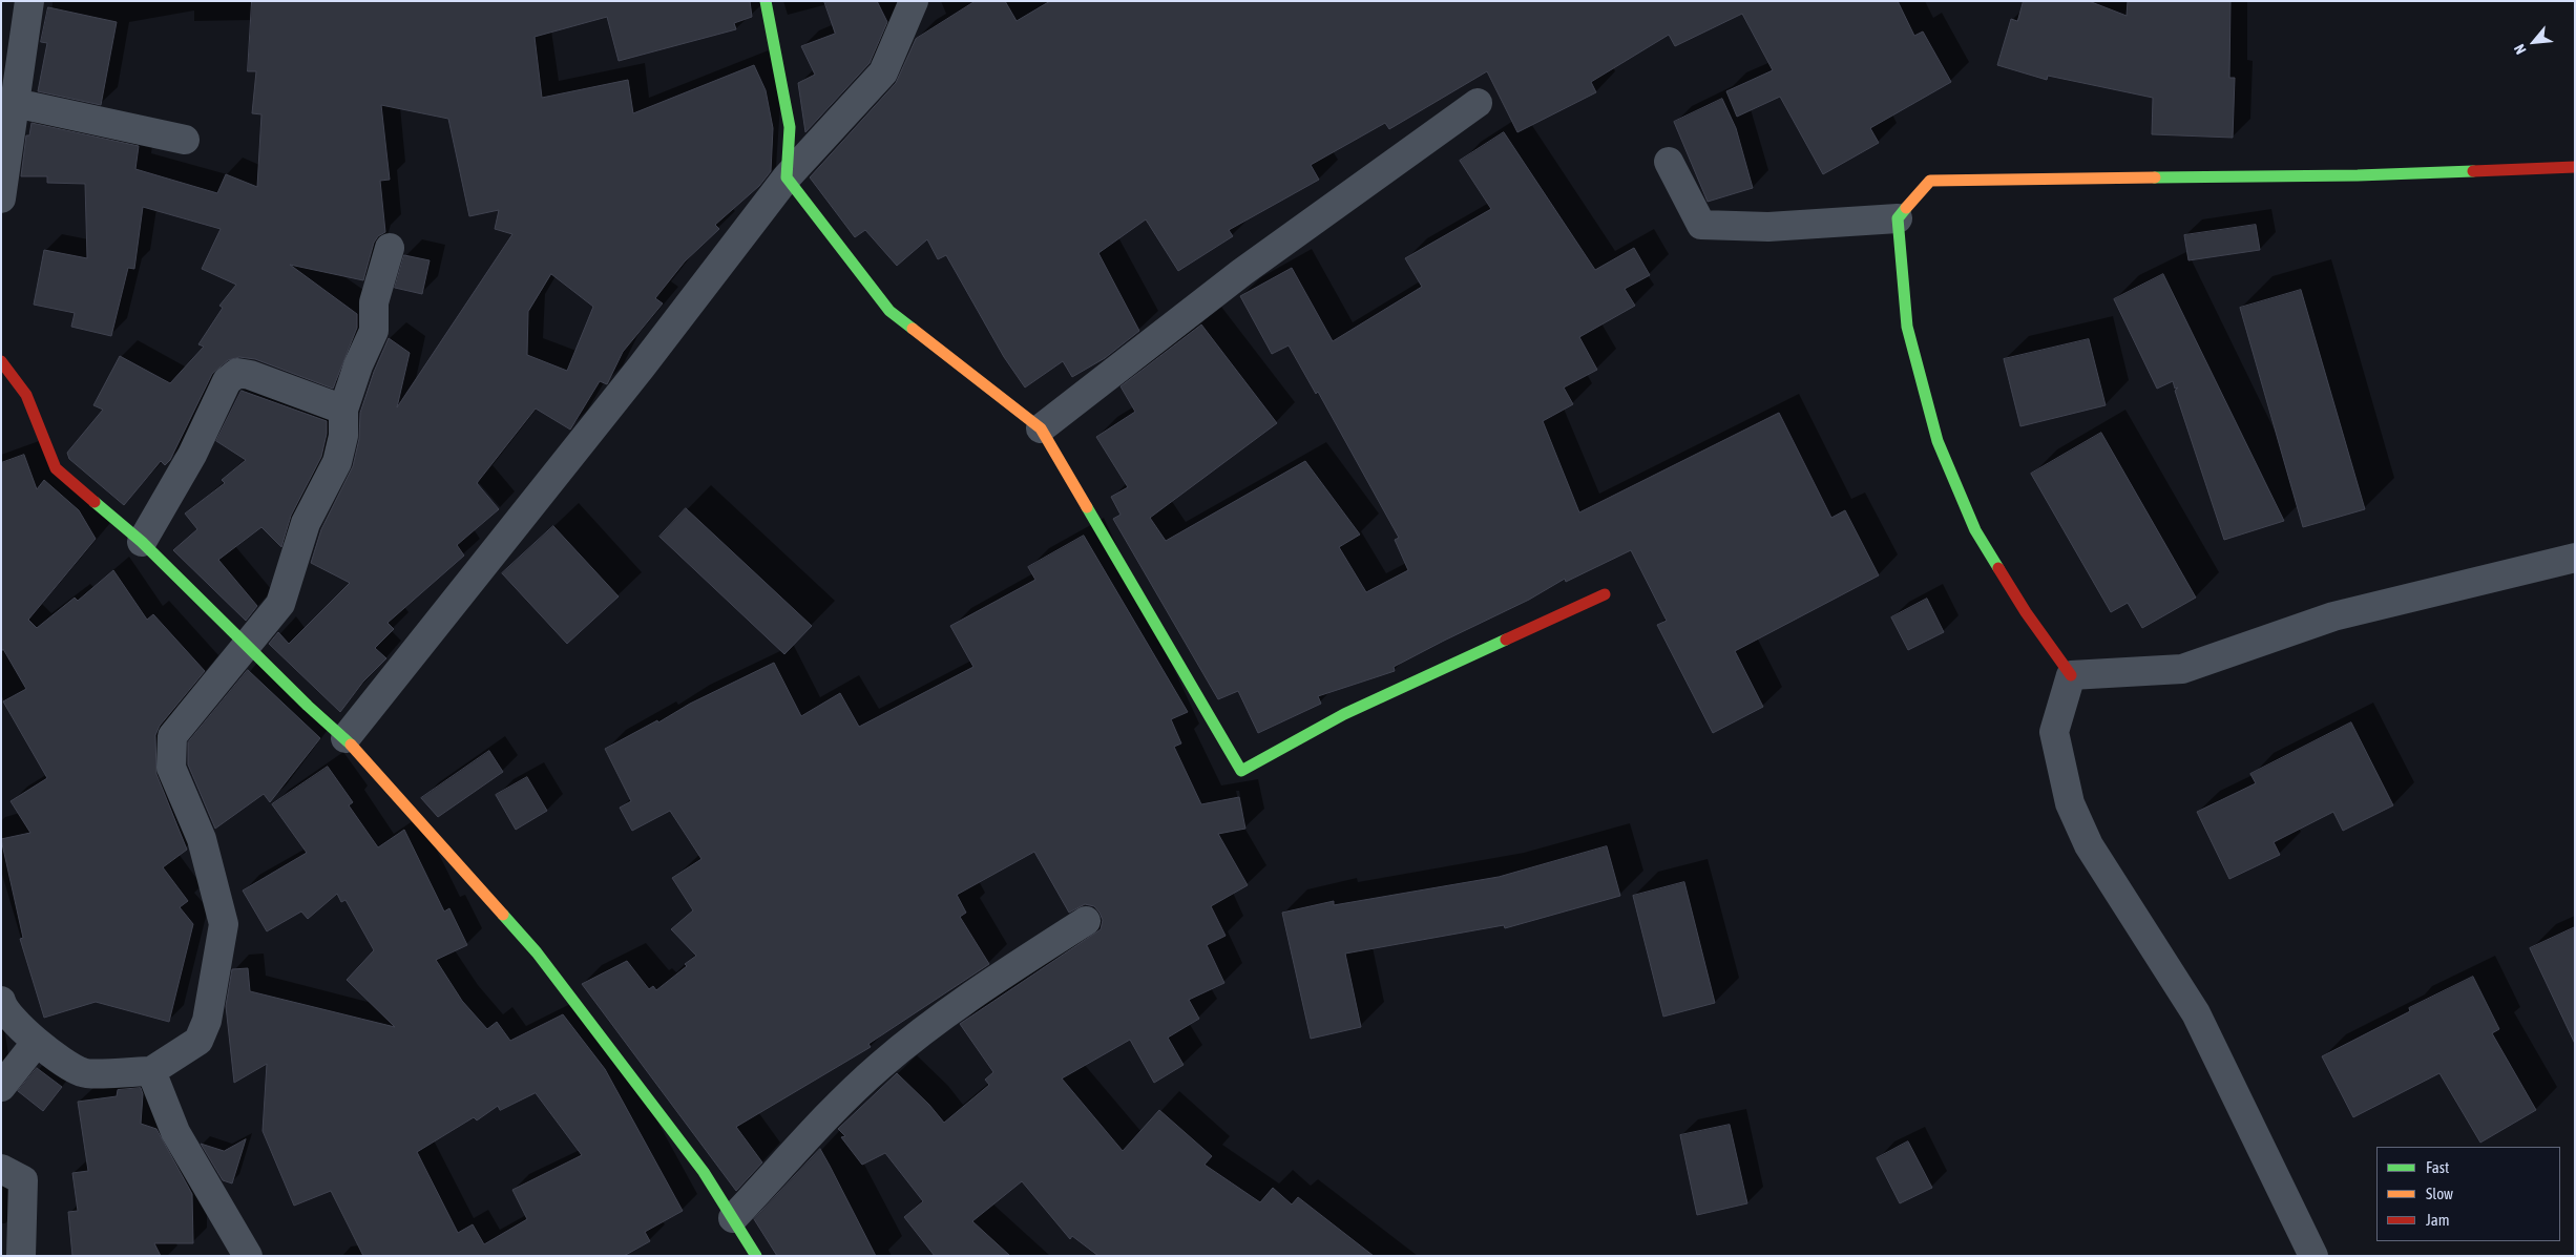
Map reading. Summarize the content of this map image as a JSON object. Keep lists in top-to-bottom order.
{
  "legend": ["Fast", "Slow", "Jam"],
  "north": "bottom left"
}
